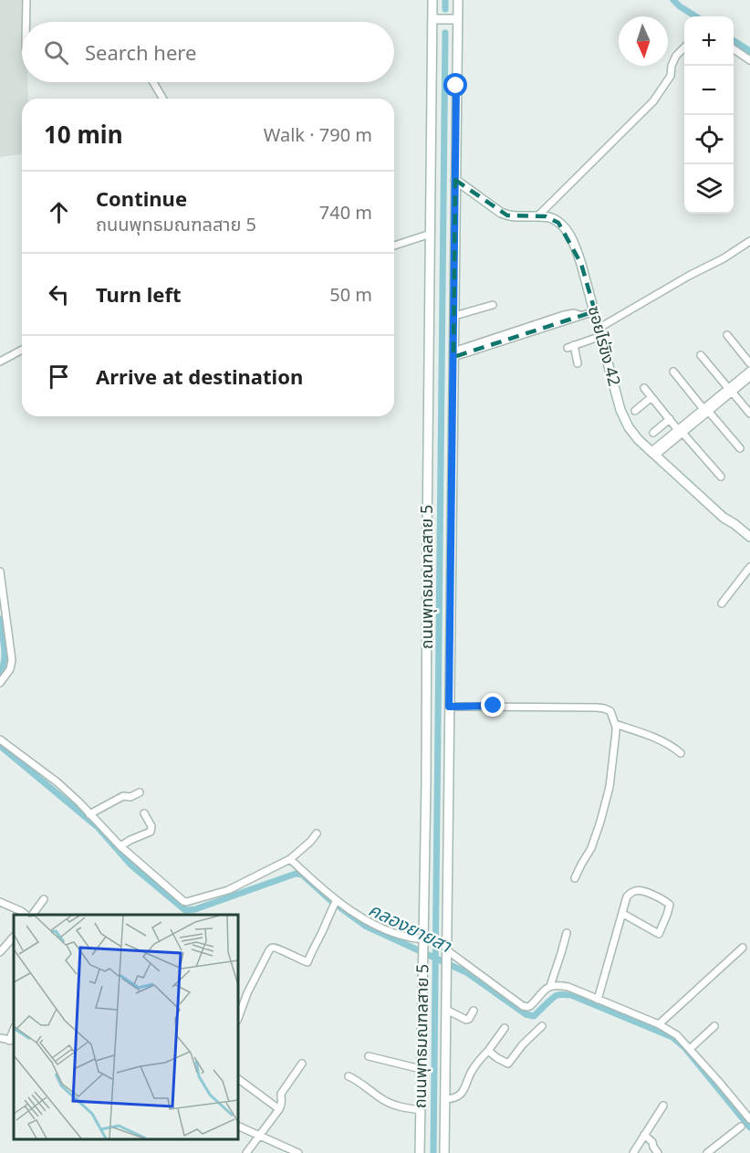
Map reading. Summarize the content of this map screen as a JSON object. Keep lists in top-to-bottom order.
{
  "streets": {
    "main road": ["ซอยไร่ขิง 42", "ถนนพุทธมณฑลสาย 5"]
  },
  "crossings": [
    ["ซอยไร่ขิง 42", "ถนนพุทธมณฑลสาย 5"]
  ],
  "water": ["คลองยายสา"],
  "north": "bottom",
  "page": {
    "map_buttons": ["+", "−"],
    "search": "Search here",
    "heading": ["10 min", "Walk · 790 m"],
    "list": [
      ["Continue", "ถนนพุทธมณฑลสาย 5", "740 m"],
      ["Turn left", "50 m"],
      "Arrive at destination"
    ]
  }
}
